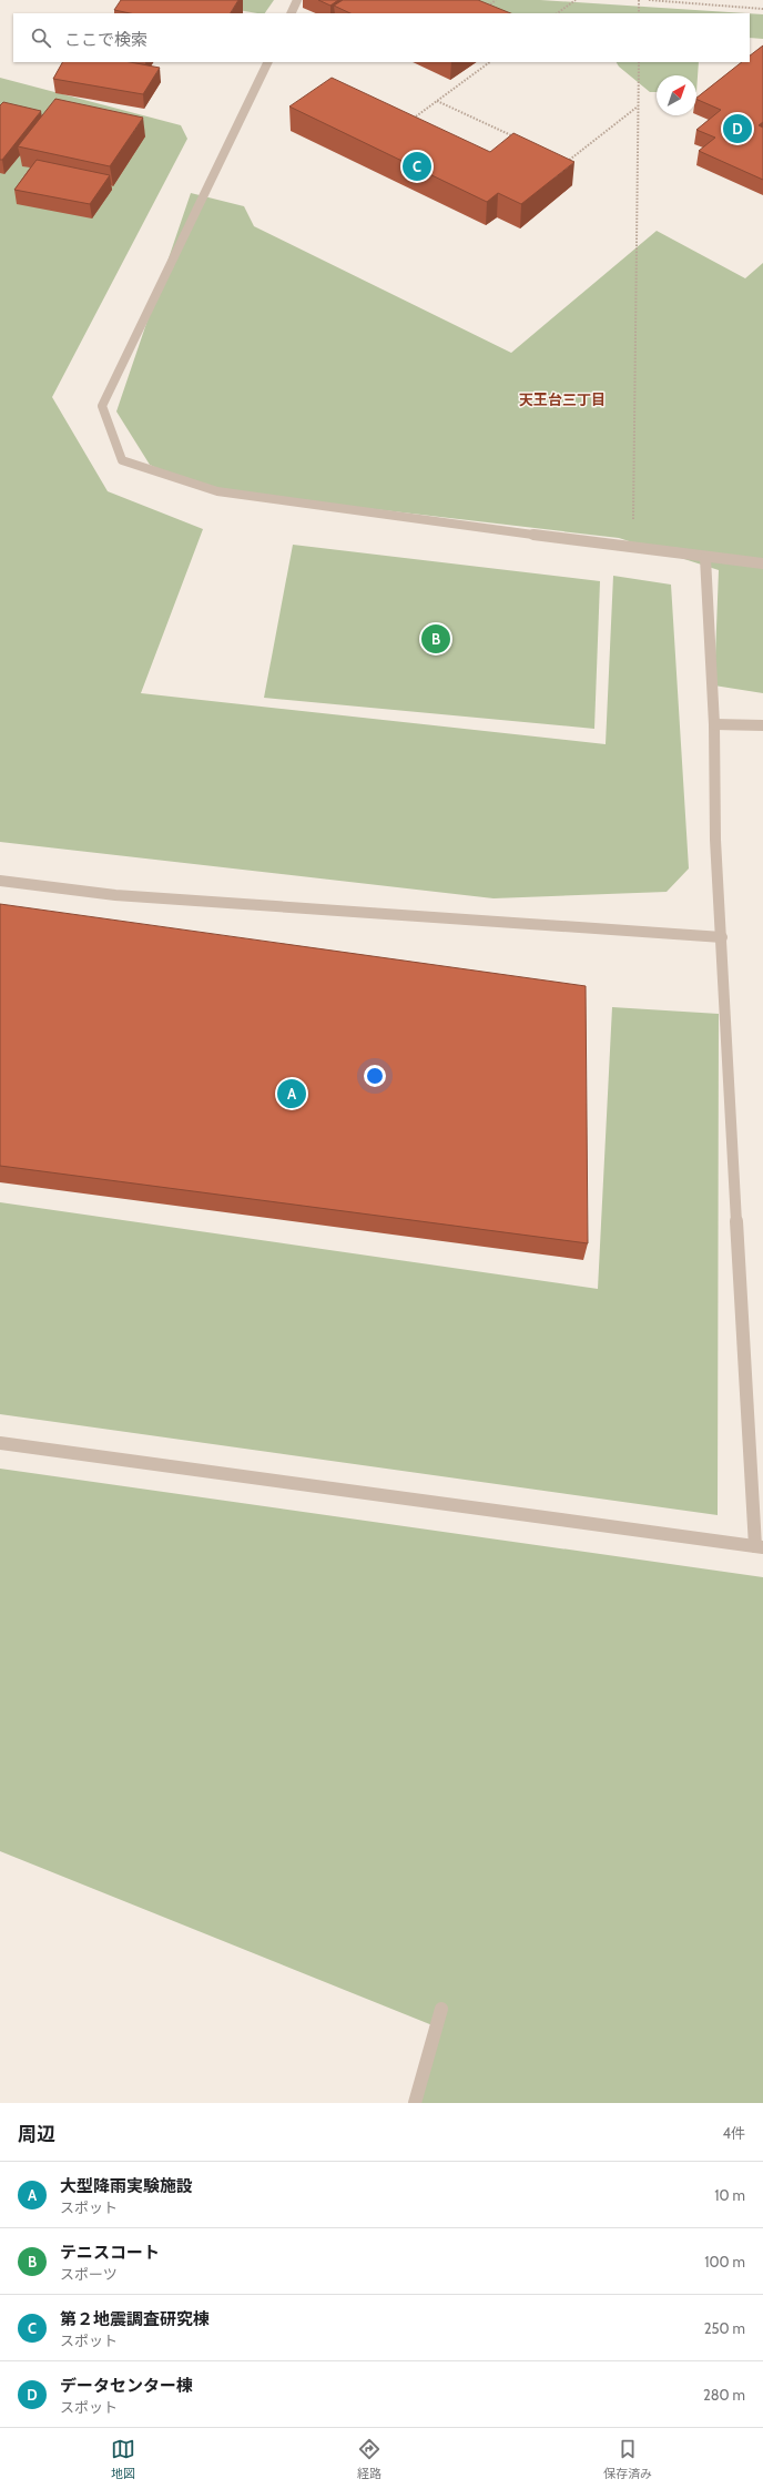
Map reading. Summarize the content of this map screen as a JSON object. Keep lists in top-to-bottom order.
{
  "districts": ["天王台三丁目"],
  "north": "top right",
  "page": {
    "search": "ここで検索",
    "pins": [
      "D",
      "C",
      "B",
      "A"
    ],
    "heading": ["周辺", "4件"],
    "list": [
      {
        "mark": "A",
        "name": "大型降雨実験施設",
        "note": "スポット",
        "value": "10 m"
      },
      {
        "mark": "B",
        "name": "テニスコート",
        "note": "スポーツ",
        "value": "100 m"
      },
      {
        "mark": "C",
        "name": "第２地震調査研究棟",
        "note": "スポット",
        "value": "250 m"
      },
      {
        "mark": "D",
        "name": "データセンター棟",
        "note": "スポット",
        "value": "280 m"
      }
    ],
    "nav": ["地図", "経路", "保存済み"]
  }
}
